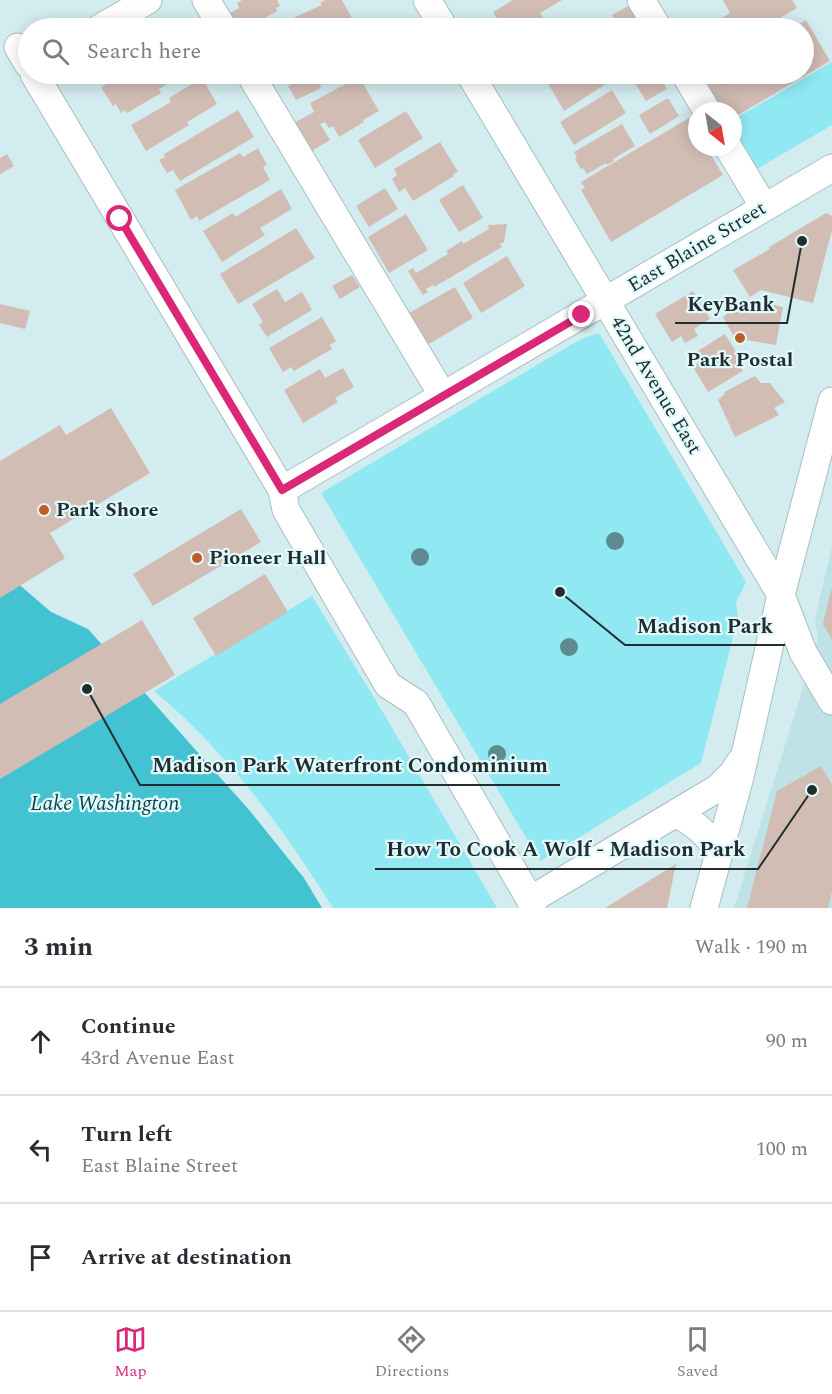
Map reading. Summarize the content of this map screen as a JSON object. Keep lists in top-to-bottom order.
{
  "streets": {
    "street": ["East Blaine Street", "42nd Avenue East"]
  },
  "crossings": [
    ["East Blaine Street", "42nd Avenue East"]
  ],
  "water": ["Lake Washington"],
  "places": [
    "KeyBank",
    "Park Postal",
    "Park Shore",
    "Pioneer Hall",
    "Madison Park",
    "Madison Park Waterfront Condominium",
    "How To Cook A Wolf - Madison Park"
  ],
  "north": "bottom right",
  "page": {
    "search": "Search here",
    "heading": ["3 min", "Walk · 190 m"],
    "list": [
      ["Continue", "43rd Avenue East", "90 m"],
      ["Turn left", "East Blaine Street", "100 m"],
      "Arrive at destination"
    ],
    "nav": ["Map", "Directions", "Saved"]
  }
}
